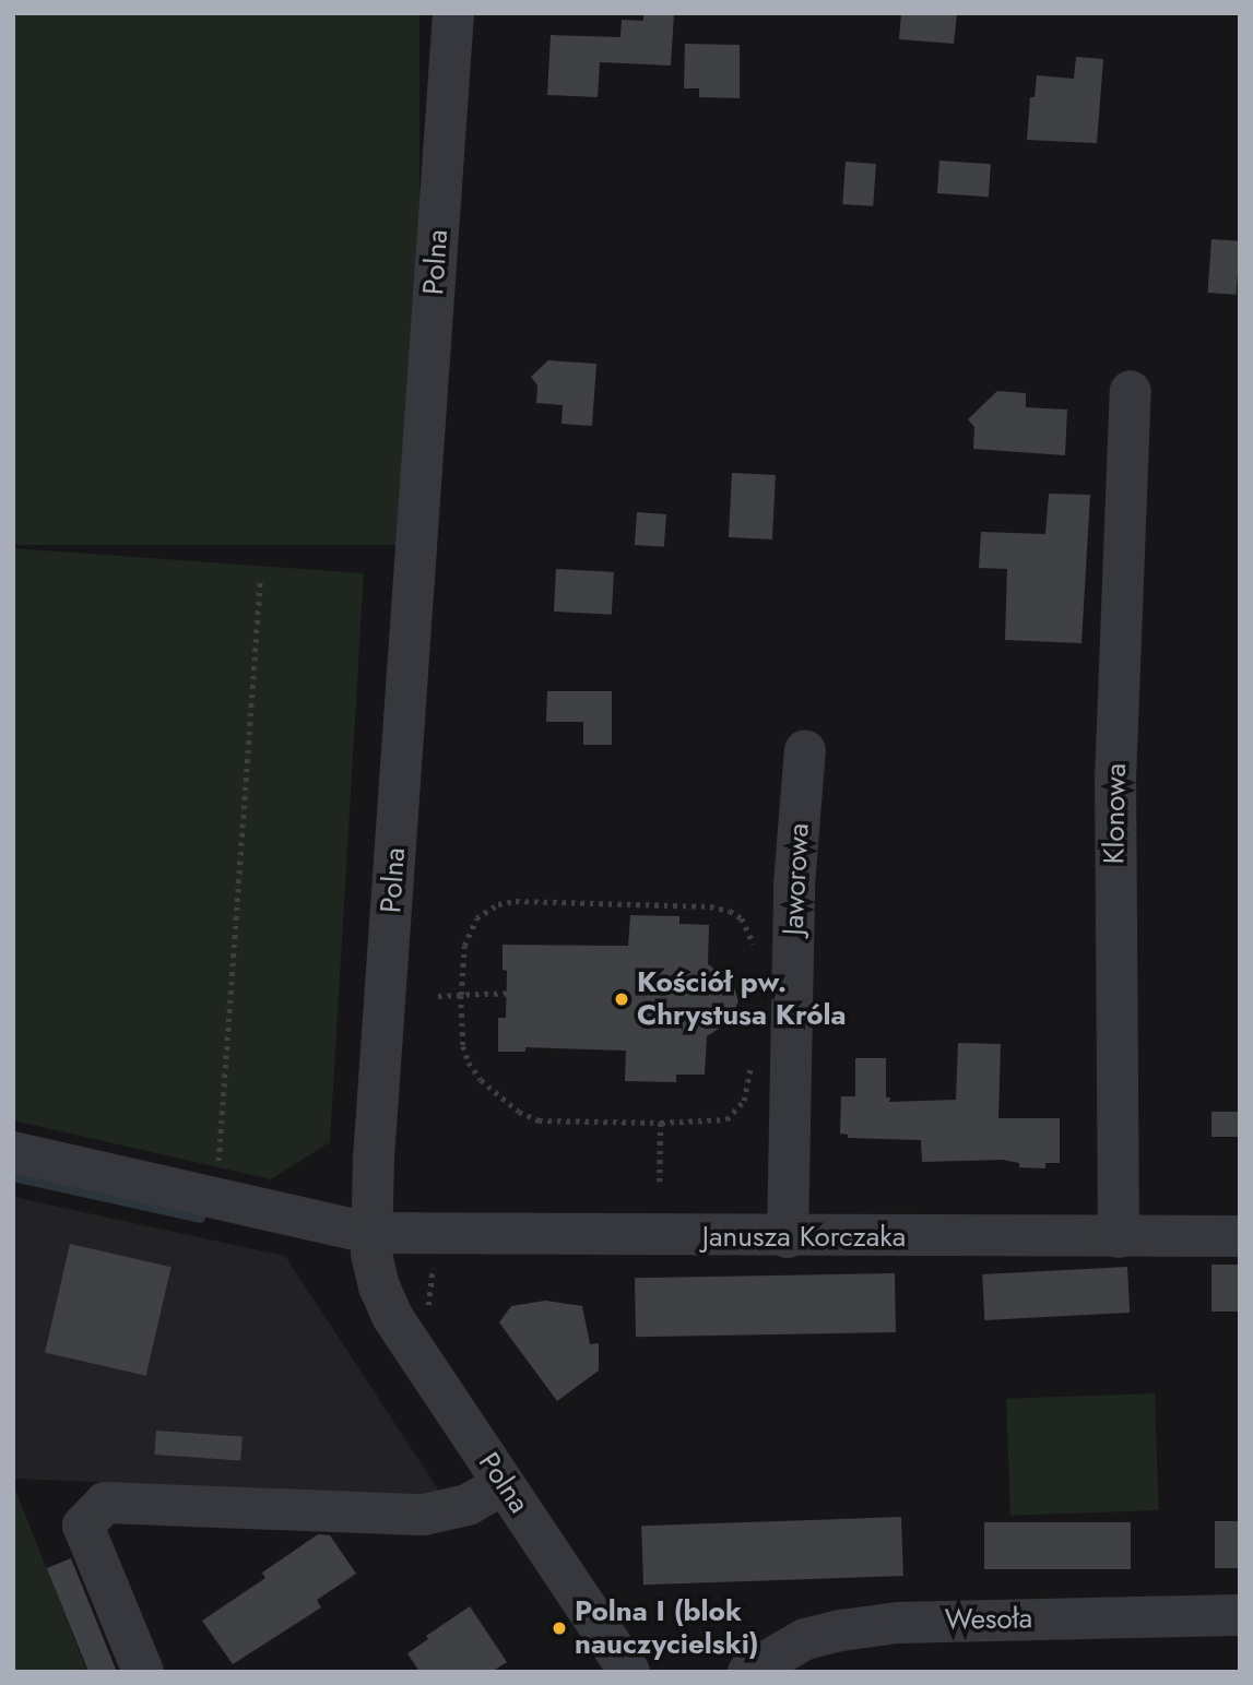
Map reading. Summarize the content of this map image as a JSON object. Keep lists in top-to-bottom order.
{
  "streets": {
    "street": [
      "Polna",
      "Klonowa",
      "Jaworowa",
      "Janusza Korczaka",
      "Wesoła"
    ]
  },
  "crossings": [
    ["Polna", "Janusza Korczaka"],
    ["Klonowa", "Janusza Korczaka"],
    ["Jaworowa", "Janusza Korczaka"]
  ],
  "places": ["Kościół pw. Chrystusa Króla", "Polna I (blok nauczycielski)"]
}
